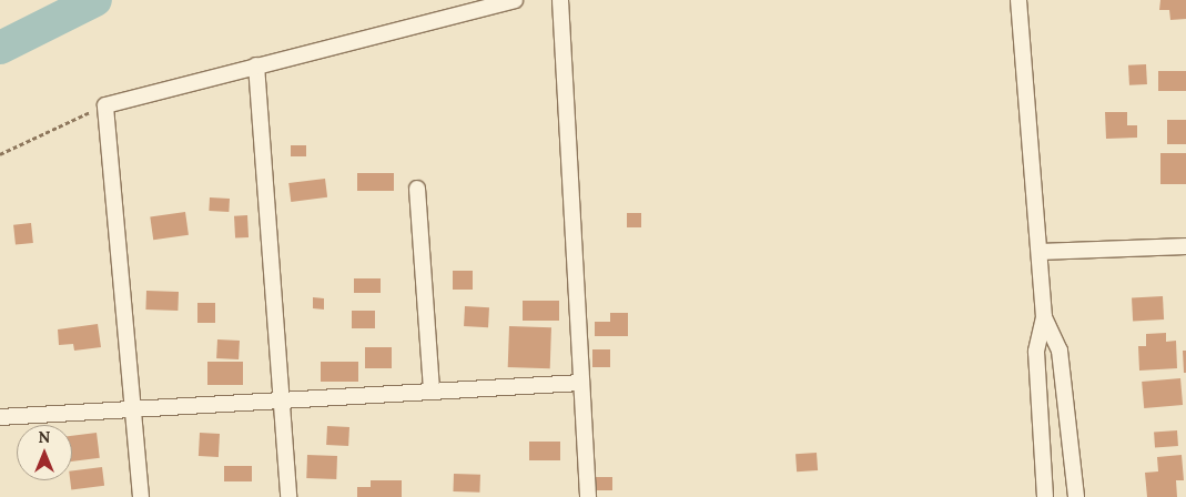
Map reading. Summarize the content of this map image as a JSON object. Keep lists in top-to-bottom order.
{
  "north": "top"
}
